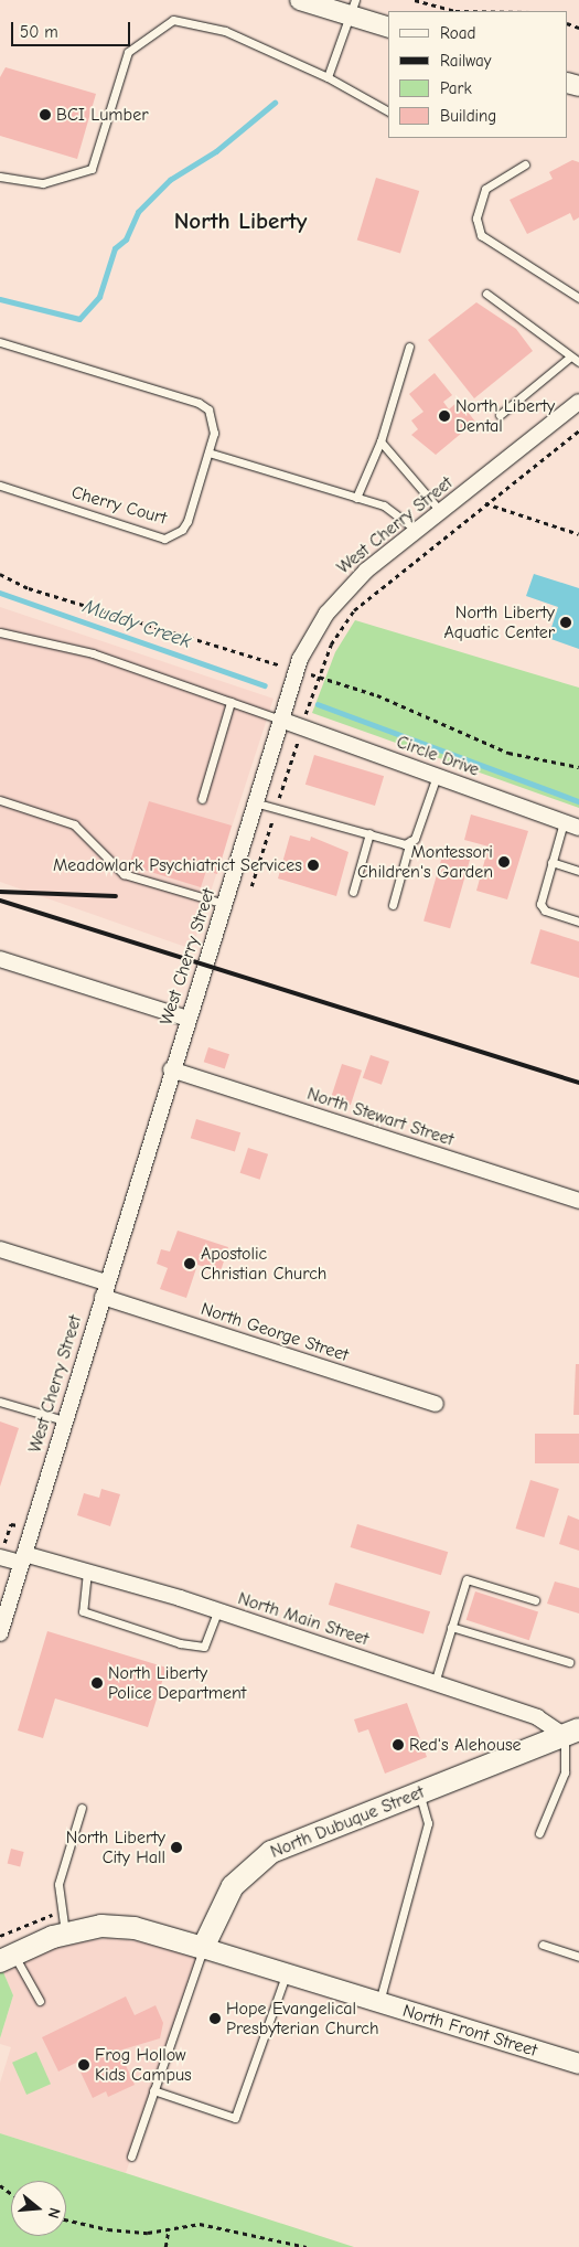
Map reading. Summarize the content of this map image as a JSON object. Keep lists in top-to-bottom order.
{
  "streets": {
    "main road": ["North Dubuque Street"],
    "street": [
      "West Cherry Street",
      "Circle Drive",
      "North Stewart Street",
      "North George Street",
      "North Main Street",
      "North Front Street"
    ],
    "lane": ["Cherry Court"]
  },
  "crossings": [
    ["West Cherry Street", "Circle Drive"],
    ["West Cherry Street", "North Stewart Street"],
    ["West Cherry Street", "North George Street"],
    ["West Cherry Street", "North Main Street"],
    ["North Main Street", "North Dubuque Street"],
    ["North Dubuque Street", "North Front Street"]
  ],
  "districts": ["North Liberty"],
  "water": ["Muddy Creek"],
  "places": [
    "BCI Lumber",
    "North Liberty Dental",
    "North Liberty Aquatic Center",
    "Montessori Children's Garden",
    "Meadowlark Psychiatrict Services",
    "Apostolic Christian Church",
    "North Liberty Police Department",
    "Red's Alehouse",
    "North Liberty City Hall",
    "Hope Evangelical Presbyterian Church",
    "Frog Hollow Kids Campus"
  ],
  "legend": [
    "Road",
    "Railway",
    "Park",
    "Building"
  ],
  "scale_bar": "50 m",
  "north": "right"
}
